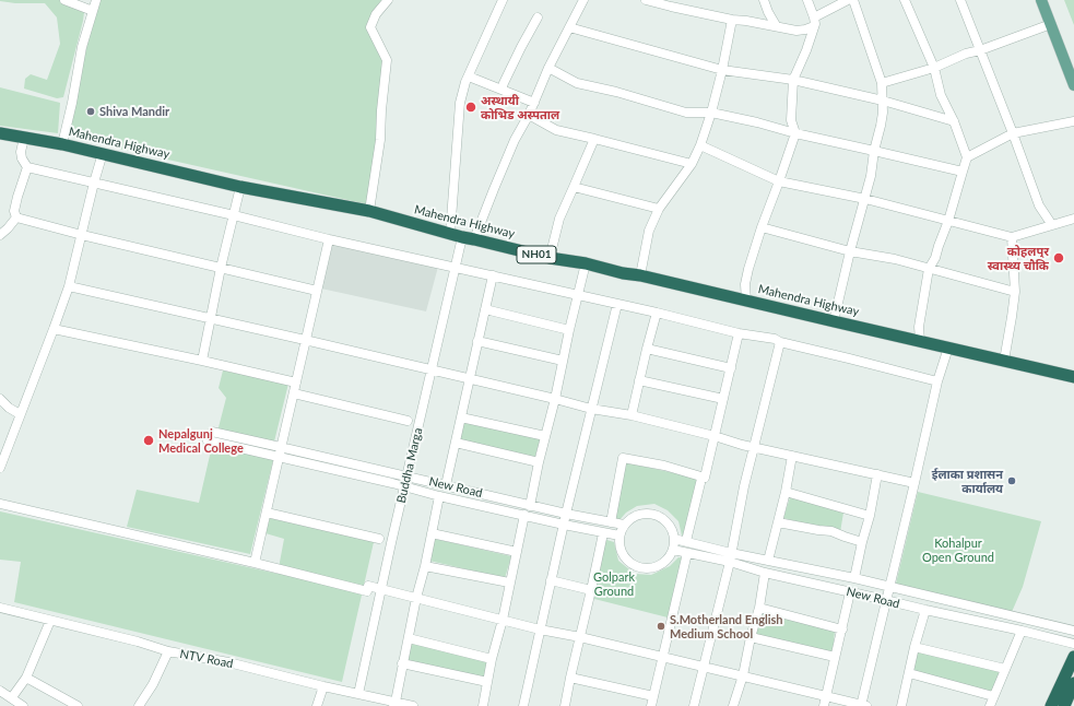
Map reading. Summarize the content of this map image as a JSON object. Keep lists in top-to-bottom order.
{
  "streets": {
    "highway": ["Mahendra Highway", "NH01"],
    "street": ["Buddha Marga", "New Road", "NTV Road"]
  },
  "crossings": [
    ["Mahendra Highway", "Buddha Marga"],
    ["Buddha Marga", "New Road"],
    ["Buddha Marga", "NTV Road"]
  ],
  "parks": ["Kohalpur Open Ground", "Golpark Ground"],
  "places": [
    "अस्थायी कोभिड अस्पताल",
    "Shiva Mandir",
    "कोहलपुर स्वास्थ्य चौकि",
    "Nepalgunj Medical College",
    "ईलाका प्रशासन कार्यालय",
    "S.Motherland English Medium School"
  ]
}
